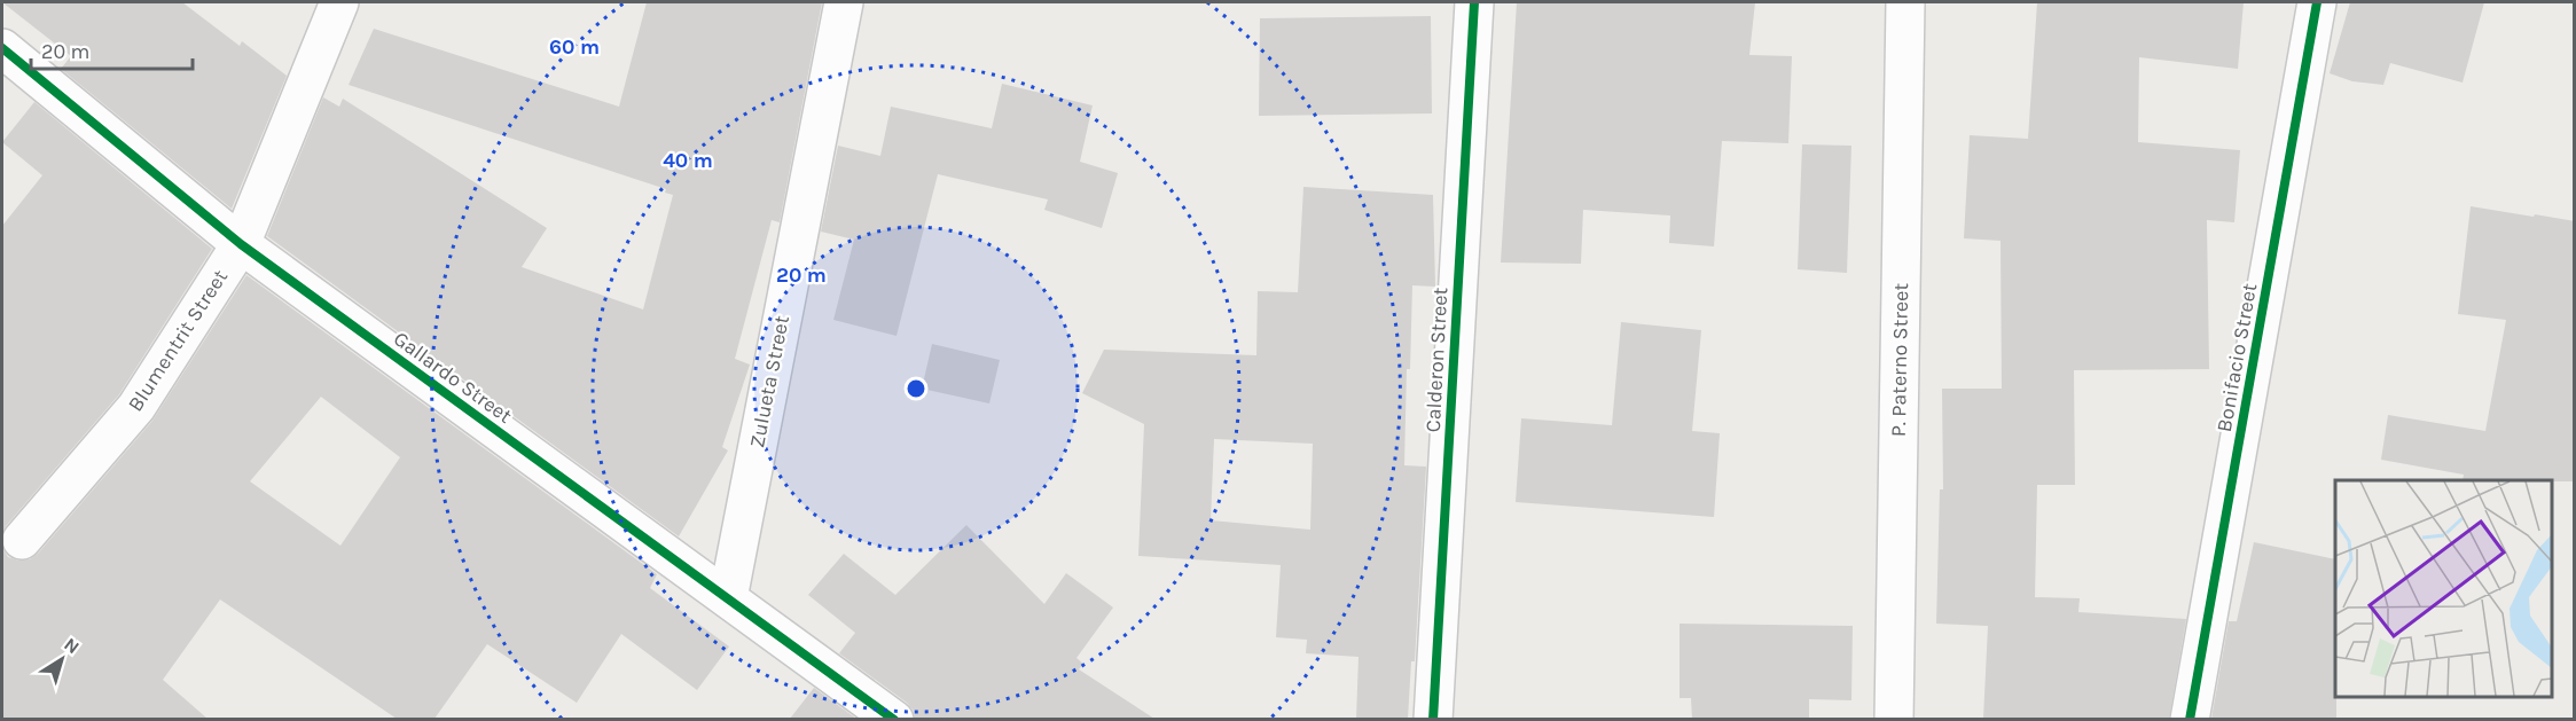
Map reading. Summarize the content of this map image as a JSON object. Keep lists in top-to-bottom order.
{
  "streets": {
    "street": [
      "Blumentrit Street",
      "Bonifacio Street",
      "Calderon Street",
      "P. Paterno Street",
      "Gallardo Street",
      "Zulueta Street"
    ]
  },
  "crossings": [
    ["Blumentrit Street", "Gallardo Street"],
    ["Gallardo Street", "Zulueta Street"]
  ],
  "scale_bar": "20 m",
  "north": "top right",
  "rings": ["60 m", "40 m", "20 m"]
}
